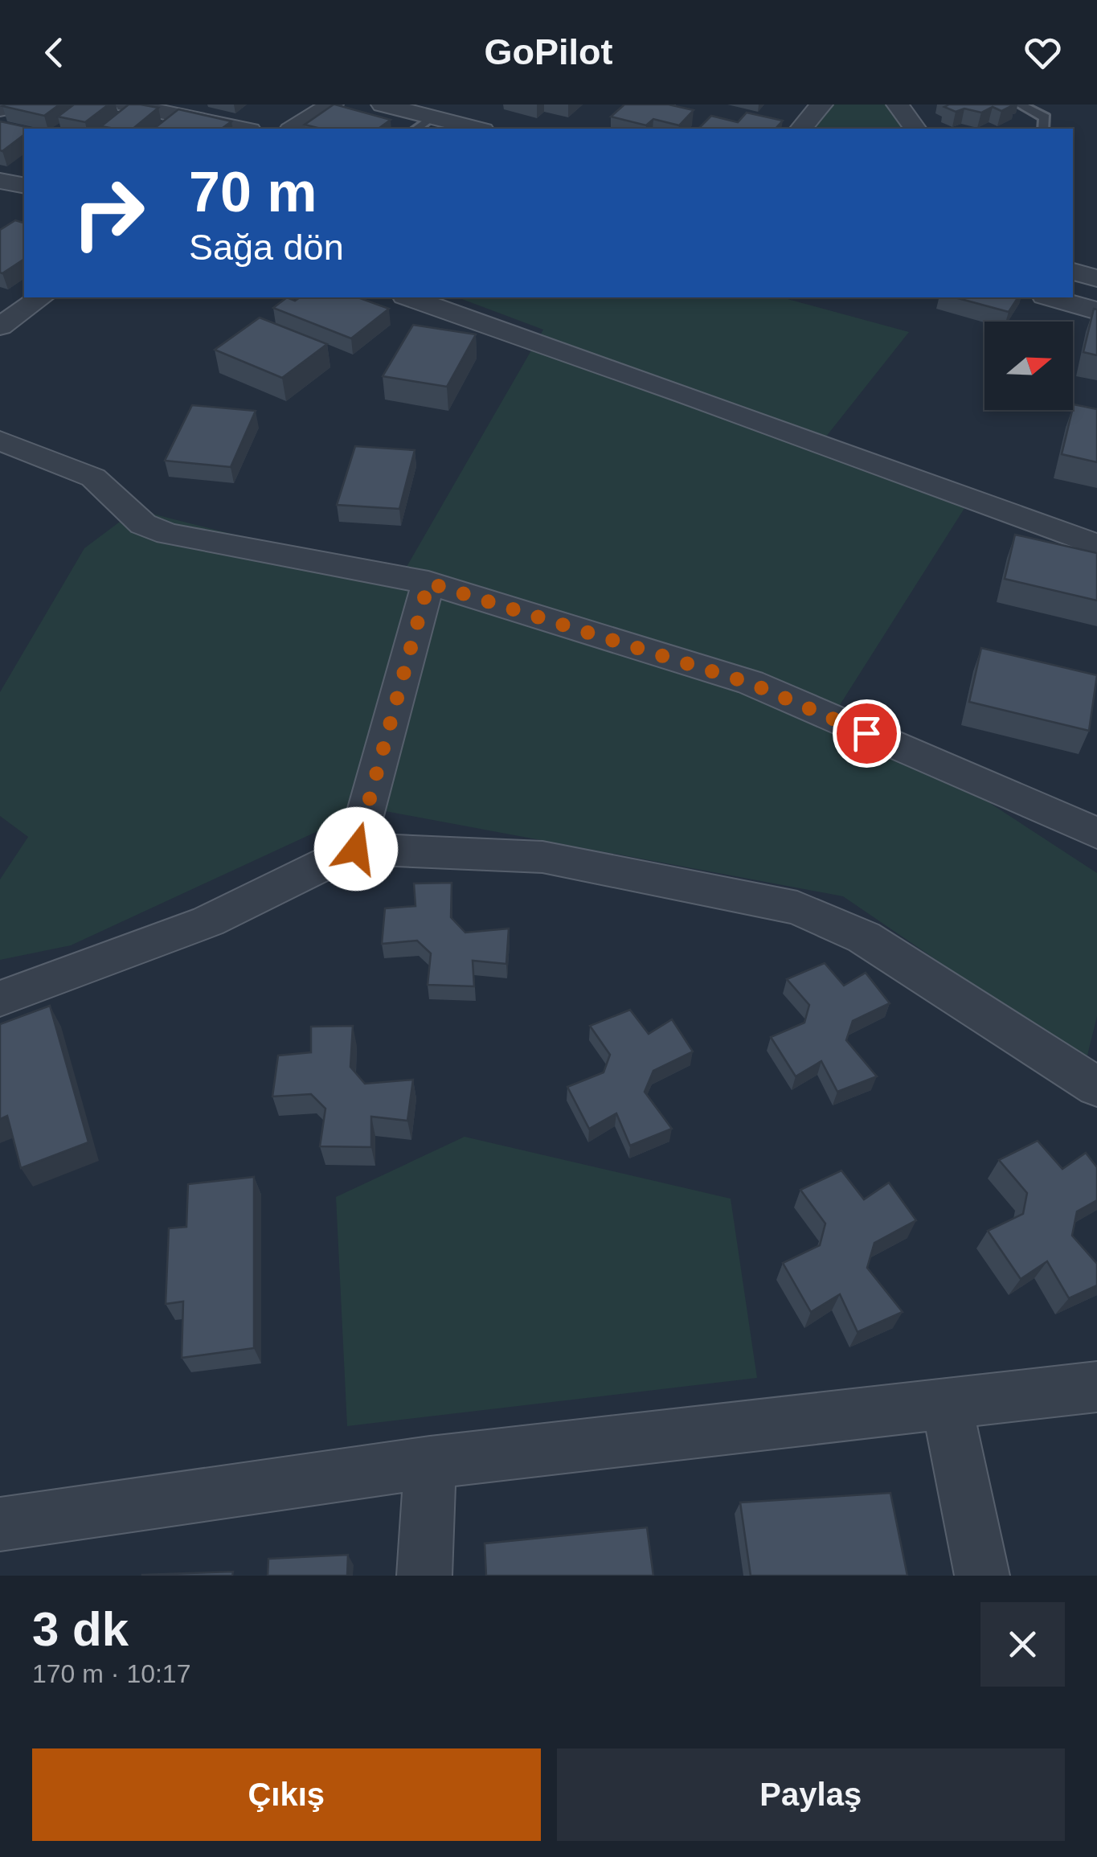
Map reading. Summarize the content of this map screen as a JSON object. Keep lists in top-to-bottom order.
{
  "north": "right",
  "page": {
    "header": "GoPilot",
    "turn": ["70 m", "Sağa dön"],
    "heading": ["3 dk", "170 m · 10:17"],
    "buttons": ["Çıkış", "Paylaş"]
  }
}
